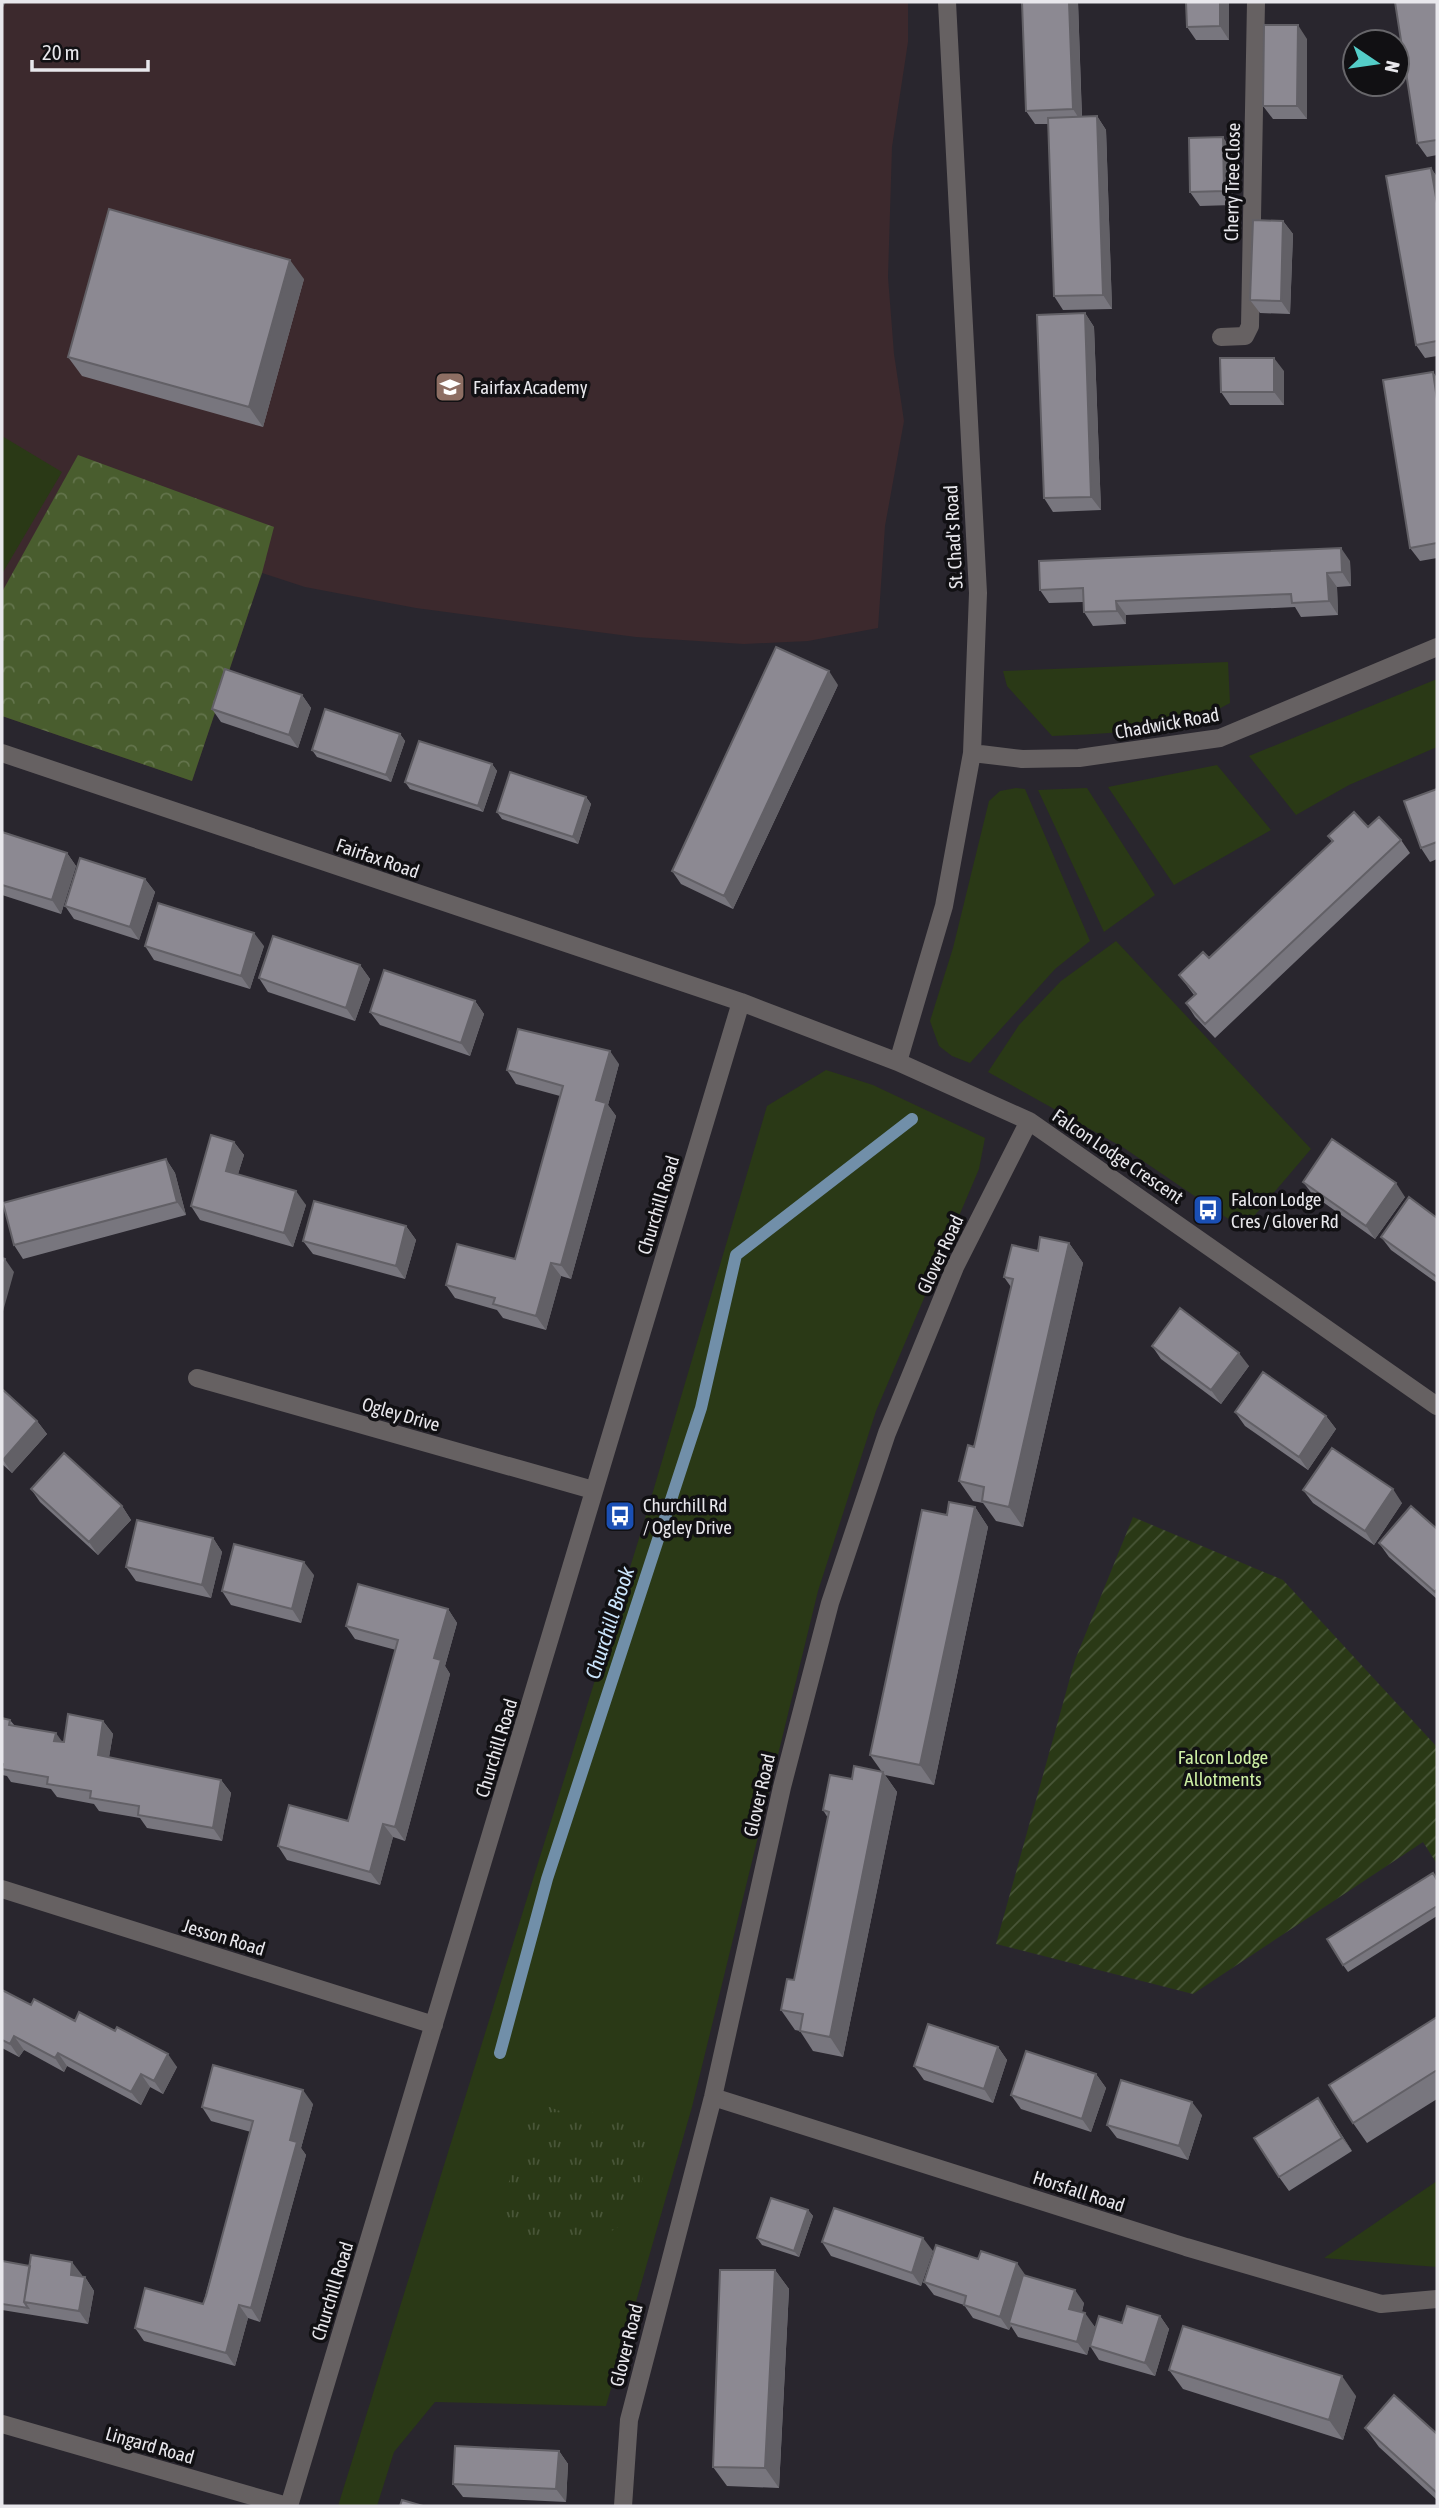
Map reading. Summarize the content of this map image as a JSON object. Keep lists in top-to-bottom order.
{
  "streets": {
    "street": [
      "Cherry Tree Close",
      "St. Chad's Road",
      "Chadwick Road",
      "Fairfax Road",
      "Falcon Lodge Crescent",
      "Churchill Road",
      "Glover Road",
      "Ogley Drive",
      "Jesson Road",
      "Horsfall Road",
      "Lingard Road"
    ]
  },
  "crossings": [
    ["St. Chad's Road", "Chadwick Road"],
    ["St. Chad's Road", "Falcon Lodge Crescent"],
    ["Fairfax Road", "Falcon Lodge Crescent"],
    ["Fairfax Road", "Churchill Road"],
    ["Falcon Lodge Crescent", "Churchill Road"],
    ["Falcon Lodge Crescent", "Glover Road"],
    ["Churchill Road", "Ogley Drive"],
    ["Churchill Road", "Jesson Road"],
    ["Churchill Road", "Lingard Road"],
    ["Glover Road", "Horsfall Road"]
  ],
  "water": ["Churchill Brook"],
  "parks": ["Falcon Lodge Allotments"],
  "places": {
    "school or university": ["Fairfax Academy"],
    "bus stop": ["Falcon Lodge Cres / Glover Rd", "Churchill Rd / Ogley Drive"]
  },
  "scale_bar": "20 m",
  "north": "right"
}
